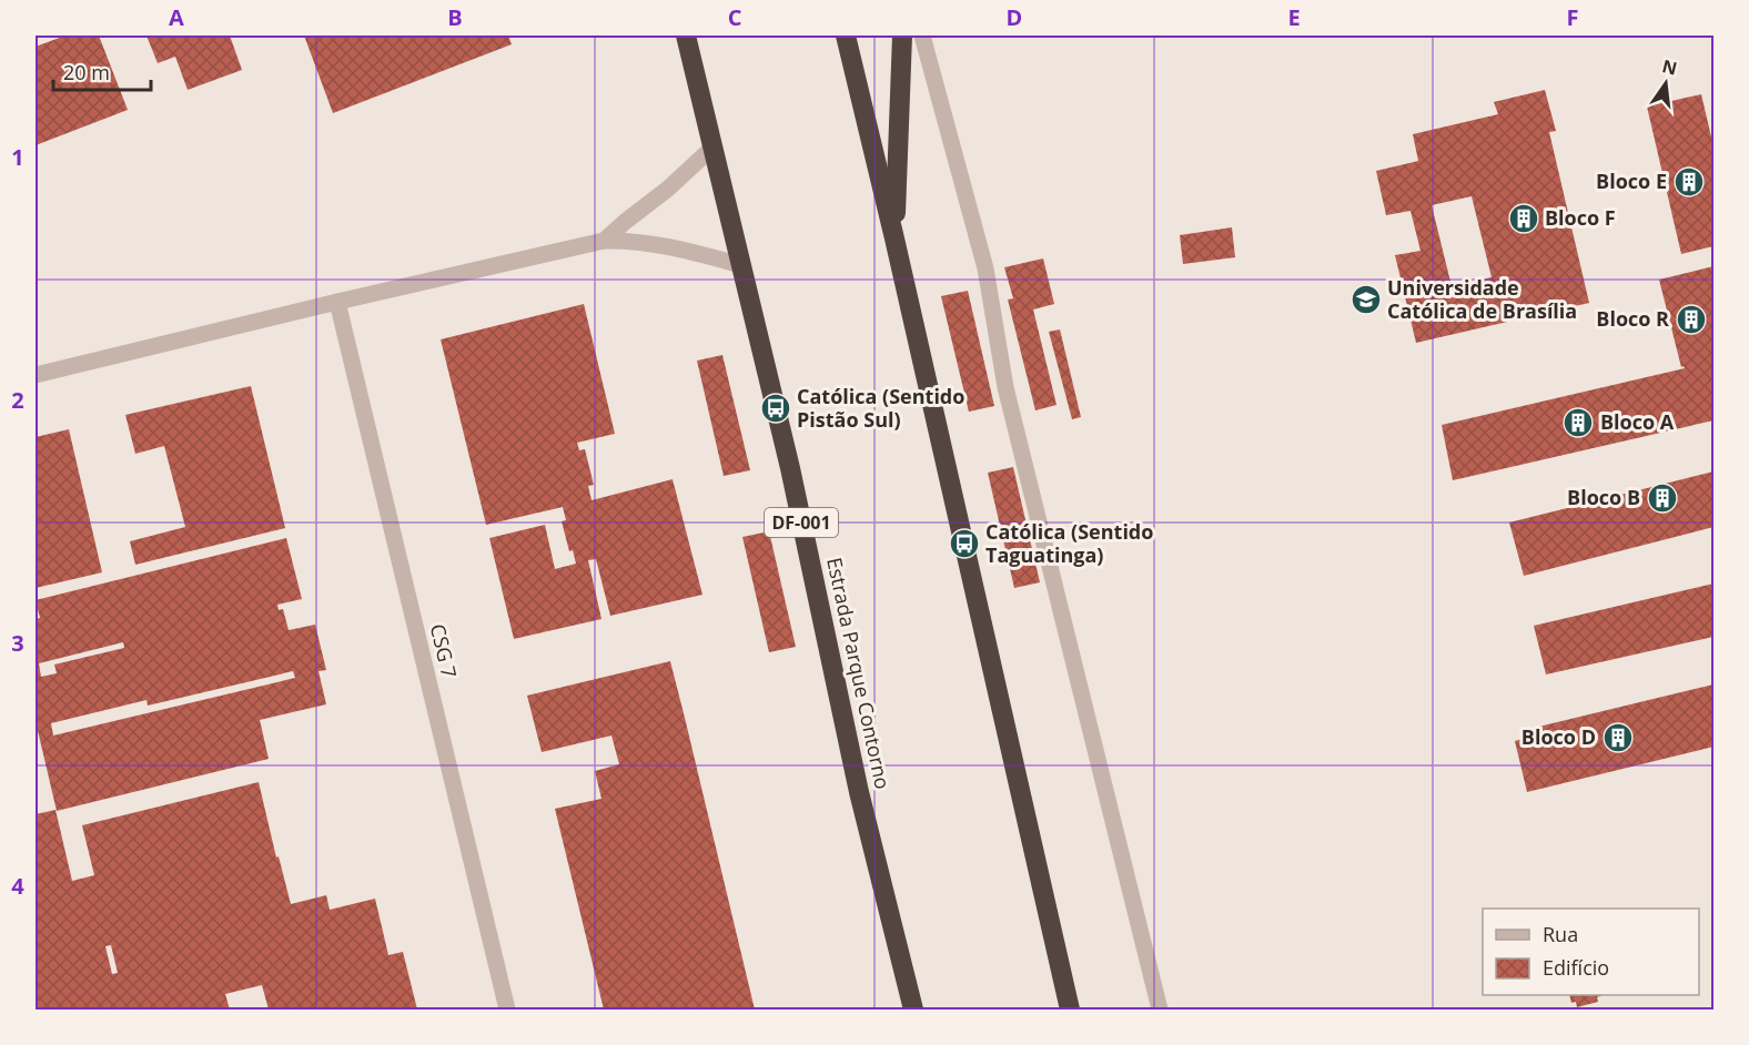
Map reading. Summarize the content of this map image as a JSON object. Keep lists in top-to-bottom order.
{
  "streets": {
    "highway": ["DF-001", "Estrada Parque Contorno"],
    "street": ["CSG 7"]
  },
  "places": {
    "building": [
      "Bloco E",
      "Bloco F",
      "Bloco R",
      "Bloco A",
      "Bloco B",
      "Bloco D"
    ],
    "school or university": ["Universidade Católica de Brasília"],
    "bus stop": ["Católica (Sentido Pistão Sul)", "Católica (Sentido Taguatinga)"]
  },
  "legend": ["Rua", "Edifício"],
  "scale_bar": "20 m",
  "north": "top",
  "grid": {
    "columns": [
      "A",
      "B",
      "C",
      "D",
      "E",
      "F"
    ],
    "rows": [
      "1",
      "2",
      "3",
      "4"
    ]
  }
}
